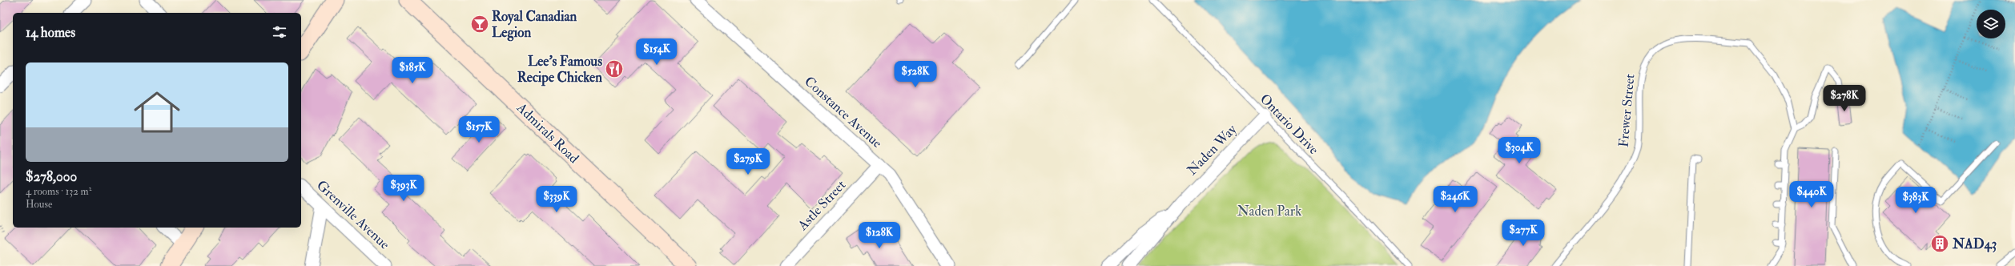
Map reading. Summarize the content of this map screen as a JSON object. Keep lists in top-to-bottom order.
{
  "streets": {
    "main road": ["Admirals Road"],
    "street": [
      "Constance Avenue",
      "Naden Way",
      "Astle Street",
      "Grenville Avenue"
    ],
    "lane": ["Frewer Street", "Ontario Drive"]
  },
  "crossings": [
    ["Constance Avenue", "Astle Street"],
    ["Ontario Drive", "Naden Way"]
  ],
  "parks": ["Naden Park"],
  "places": {
    "bar": ["Royal Canadian Legion"],
    "restaurant": ["Lee's Famous Recipe Chicken"],
    "building": ["NAD43"]
  },
  "page": {
    "heading": "14 homes",
    "price": [
      "$154K",
      "$185K",
      "$528K",
      "$278K",
      "$157K",
      "$304K",
      "$279K",
      "$393K",
      "$440K",
      "$339K",
      "$246K",
      "$383K",
      "$277K",
      "$128K"
    ],
    "list": [
      {
        "name": "$278,000",
        "note": "4 rooms · 132 m² · House"
      }
    ]
  }
}
